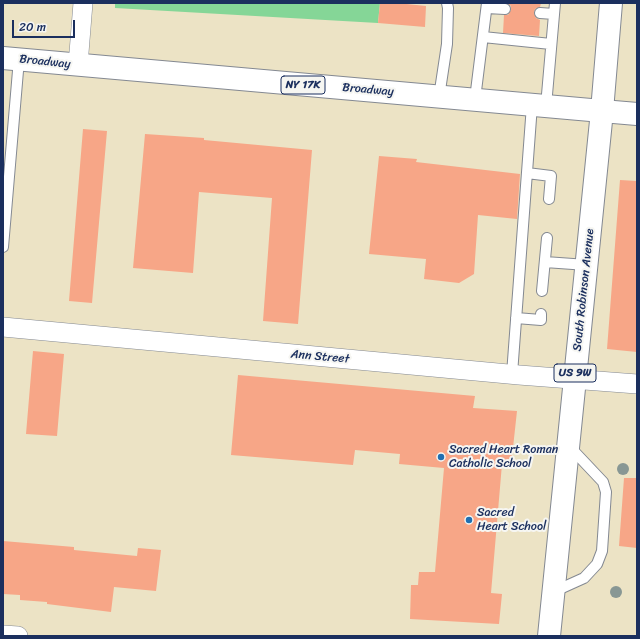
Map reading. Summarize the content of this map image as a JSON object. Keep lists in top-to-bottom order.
{
  "streets": {
    "main road": [
      "Broadway",
      "NY 17K",
      "South Robinson Avenue",
      "US 9W"
    ],
    "street": ["Ann Street"]
  },
  "crossings": [
    ["Broadway", "South Robinson Avenue"],
    ["Broadway", "US 9W"],
    ["South Robinson Avenue", "Ann Street"],
    ["South Robinson Avenue", "US 9W"]
  ],
  "places": ["Sacred Heart Roman Catholic School", "Sacred Heart School"],
  "scale_bar": "20 m"
}
